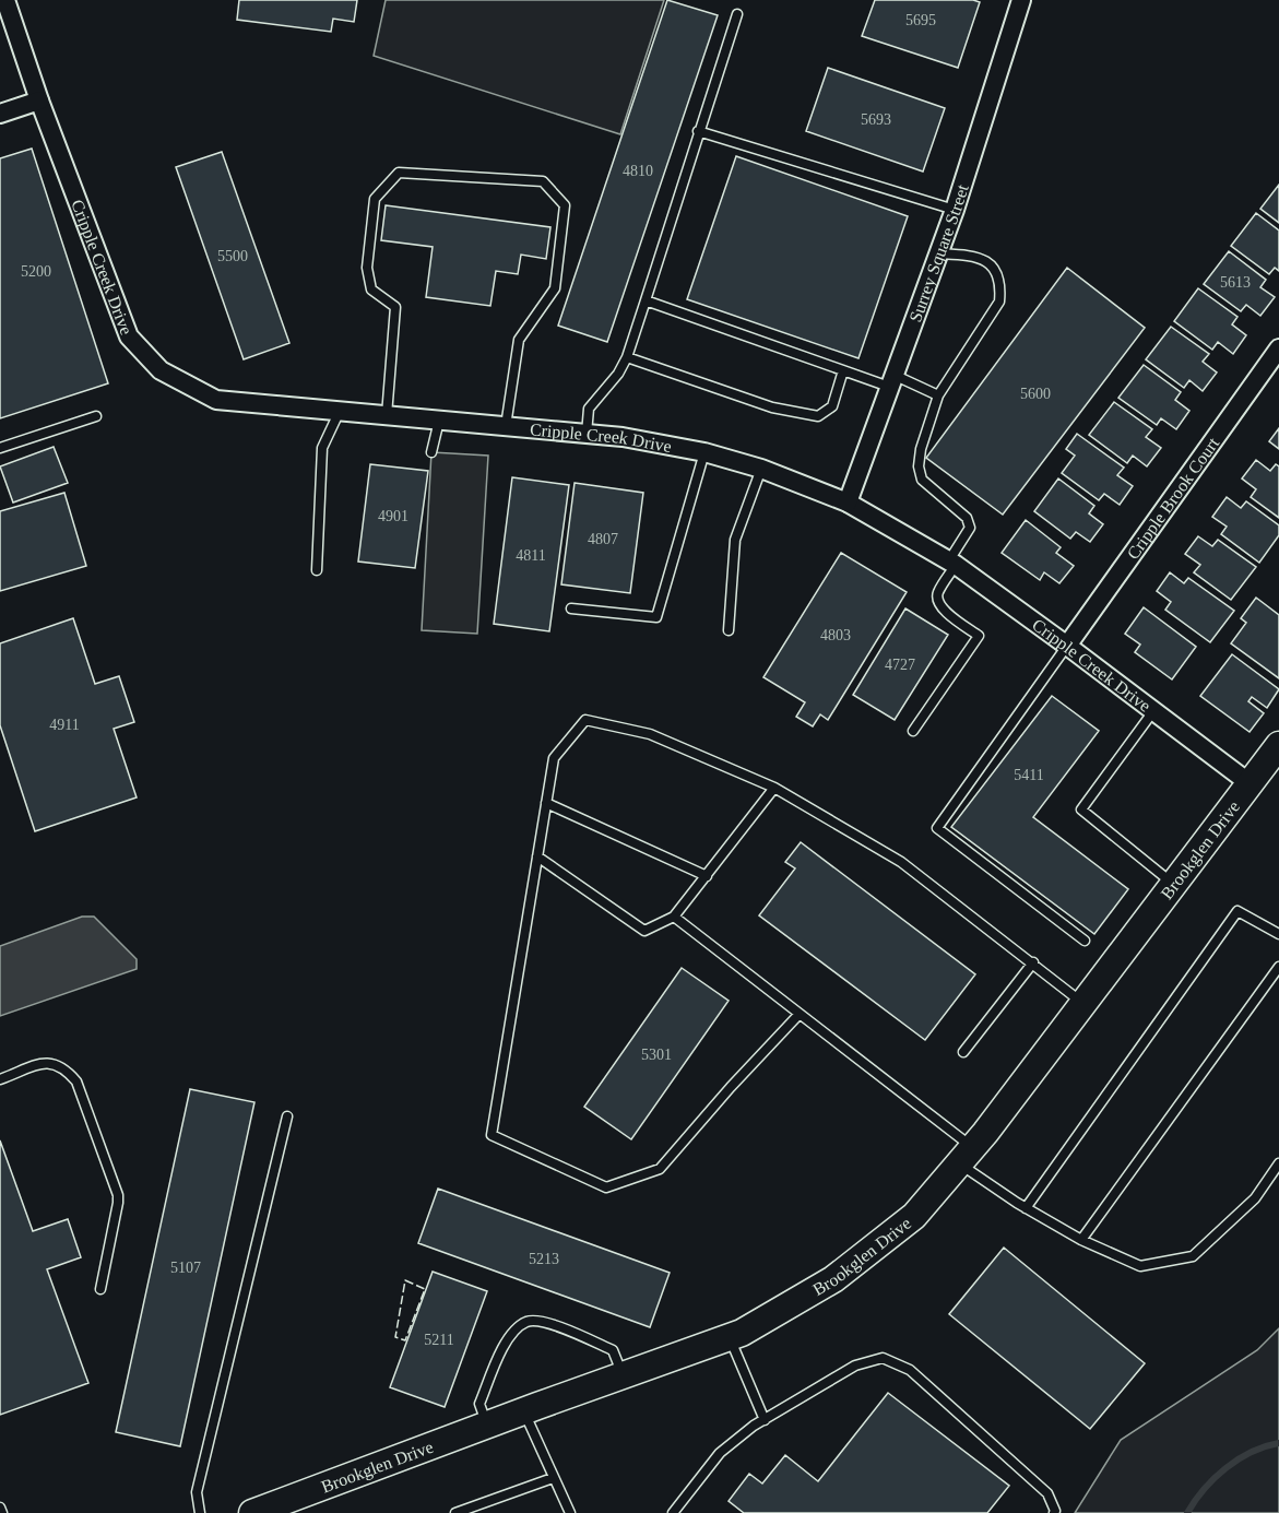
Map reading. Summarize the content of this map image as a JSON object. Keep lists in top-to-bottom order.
{
  "streets": {
    "street": [
      "Surrey Square Street",
      "Cripple Creek Drive",
      "Cripple Brook Court",
      "Brookglen Drive"
    ]
  },
  "crossings": [
    ["Surrey Square Street", "Cripple Creek Drive"],
    ["Cripple Creek Drive", "Cripple Brook Court"],
    ["Cripple Creek Drive", "Brookglen Drive"]
  ],
  "house_numbers": [
    "5695",
    "5693",
    "4810",
    "5500",
    "5200",
    "5613",
    "5600",
    "4901",
    "4807",
    "4811",
    "4803",
    "4727",
    "4911",
    "5411",
    "5301",
    "5213",
    "5107",
    "5211"
  ]
}
